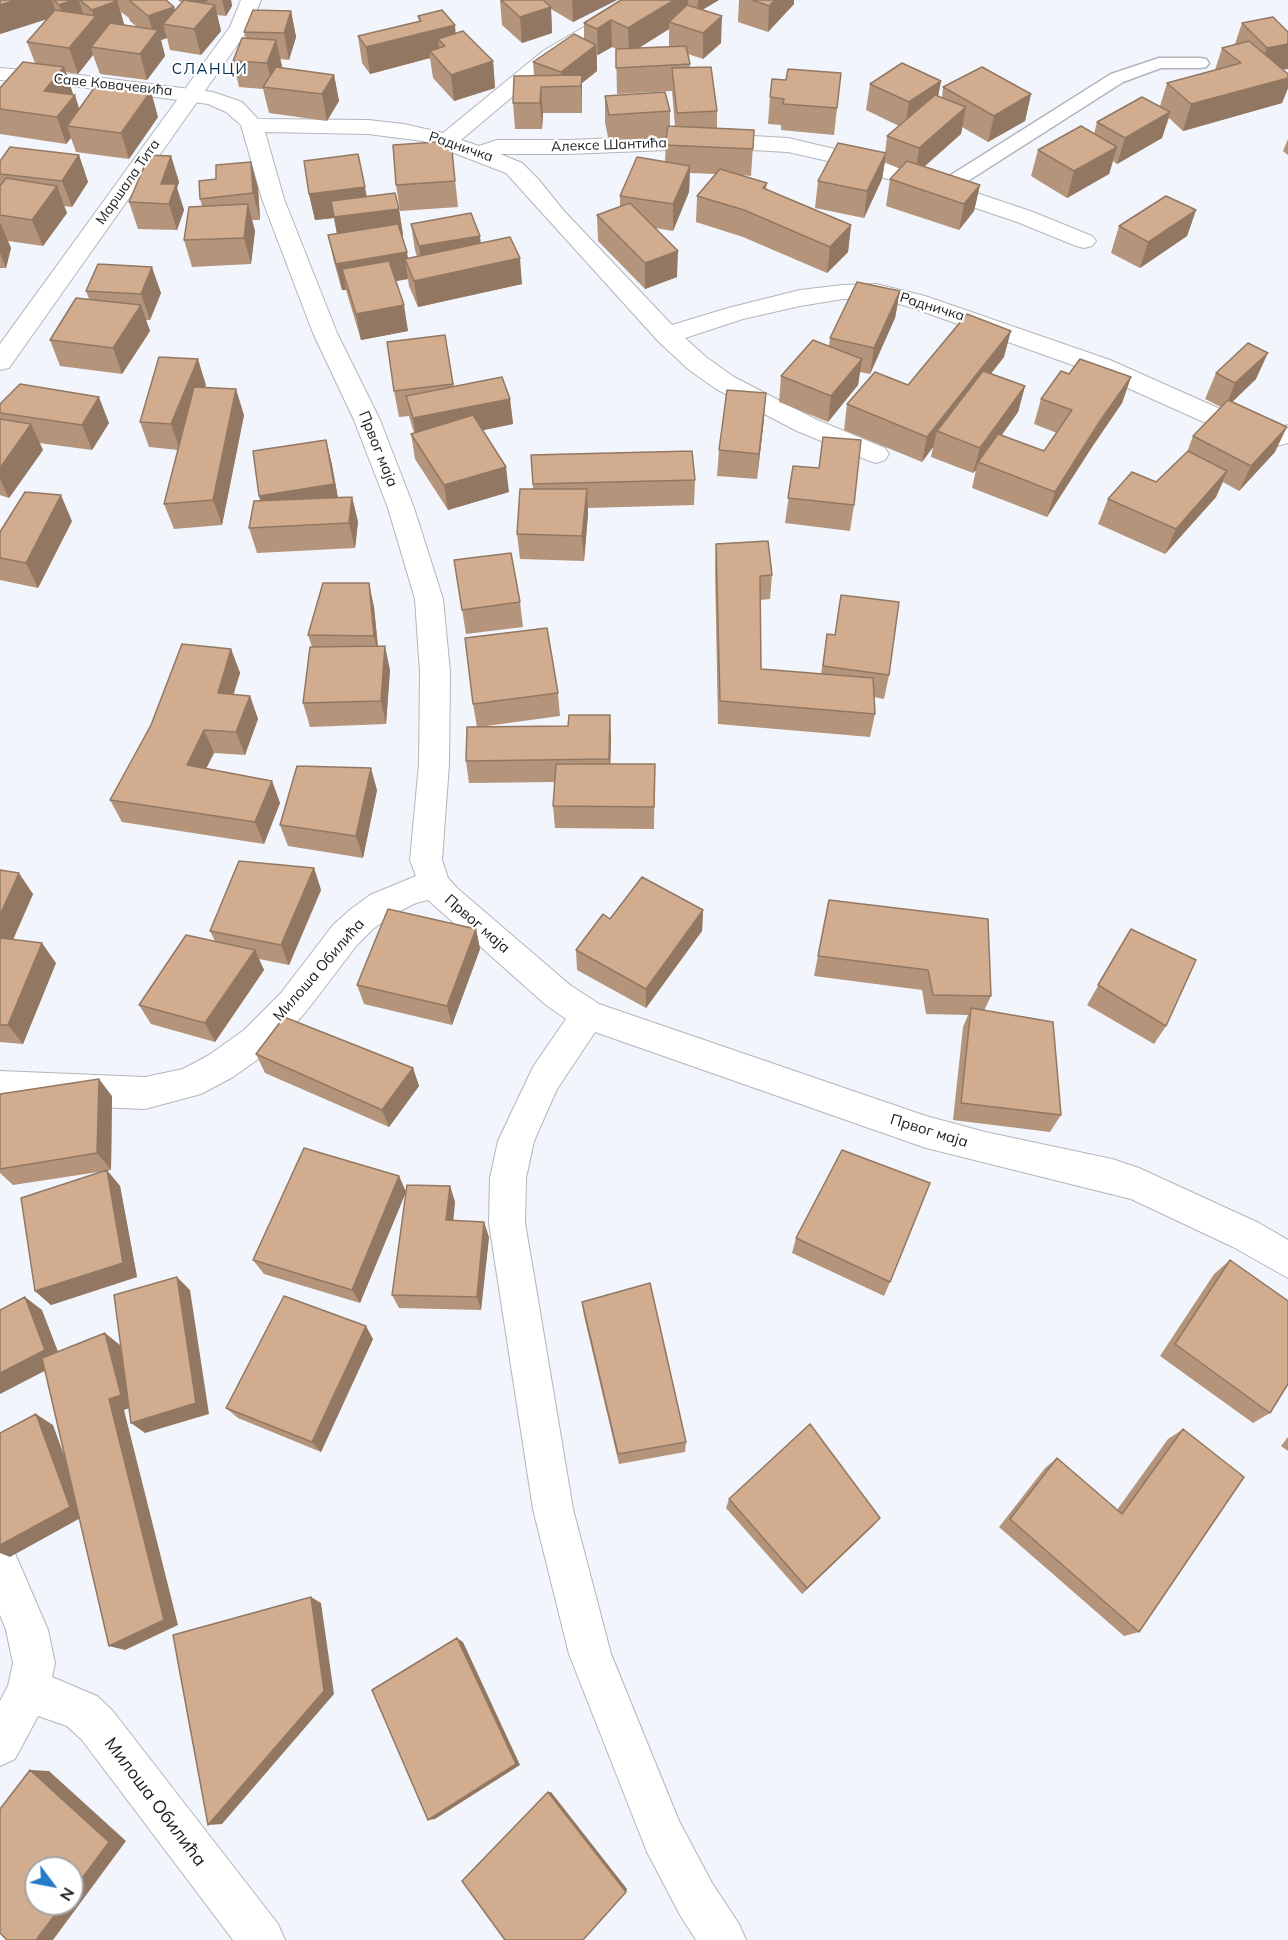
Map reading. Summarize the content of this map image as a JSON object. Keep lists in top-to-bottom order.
{
  "streets": {
    "street": [
      "Саве Ковачевића",
      "Алексе Шантића",
      "Радничка",
      "Маршала Тита",
      "Првог маја",
      "Милоша Обилића"
    ]
  },
  "crossings": [
    ["Саве Ковачевића", "Маршала Тита"],
    ["Алексе Шантића", "Радничка"],
    ["Радничка", "Првог маја"],
    ["Првог маја", "Милоша Обилића"]
  ],
  "districts": ["СЛАНЦИ"],
  "north": "bottom right"
}
